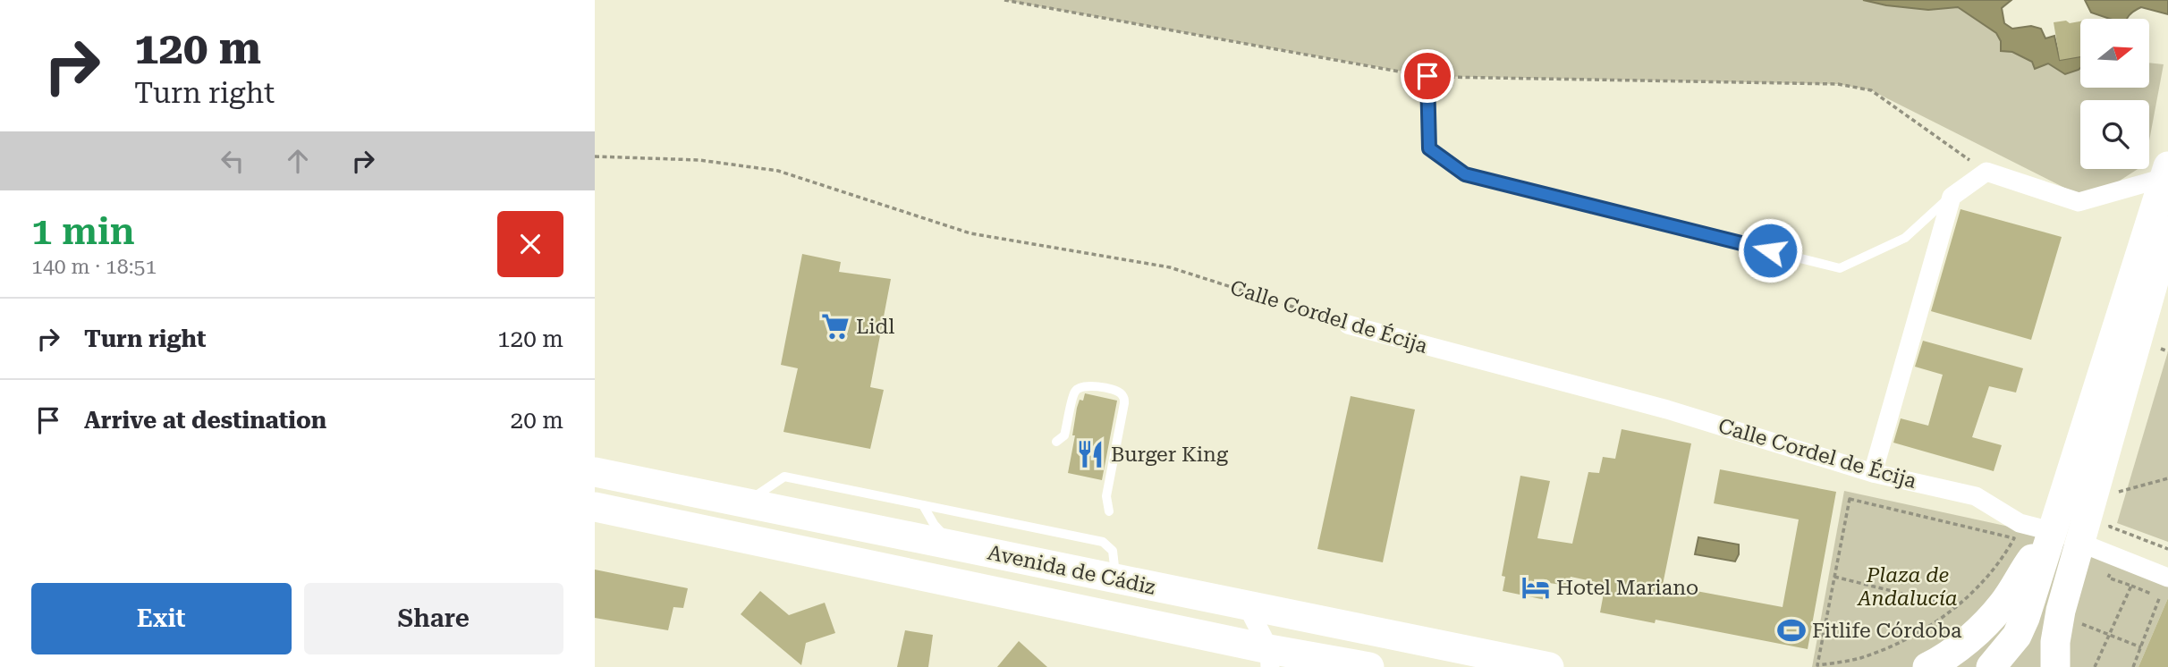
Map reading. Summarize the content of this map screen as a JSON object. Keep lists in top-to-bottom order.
{
  "streets": {
    "main road": ["Avenida de Cádiz"],
    "street": ["Calle Cordel de Écija"]
  },
  "parks": ["Plaza de Andalucía"],
  "places": {
    "supermarket": ["Lidl"],
    "restaurant": ["Burger King"],
    "hotel": ["Hotel Mariano"],
    "sports": ["Fitlife Córdoba"]
  },
  "north": "right",
  "page": {
    "turn": ["120 m", "Turn right"],
    "heading": ["1 min", "140 m · 18:51"],
    "list": [
      {
        "name": "Turn right",
        "value": "120 m"
      },
      {
        "name": "Arrive at destination",
        "value": "20 m"
      }
    ],
    "buttons": ["Exit", "Share"]
  }
}
